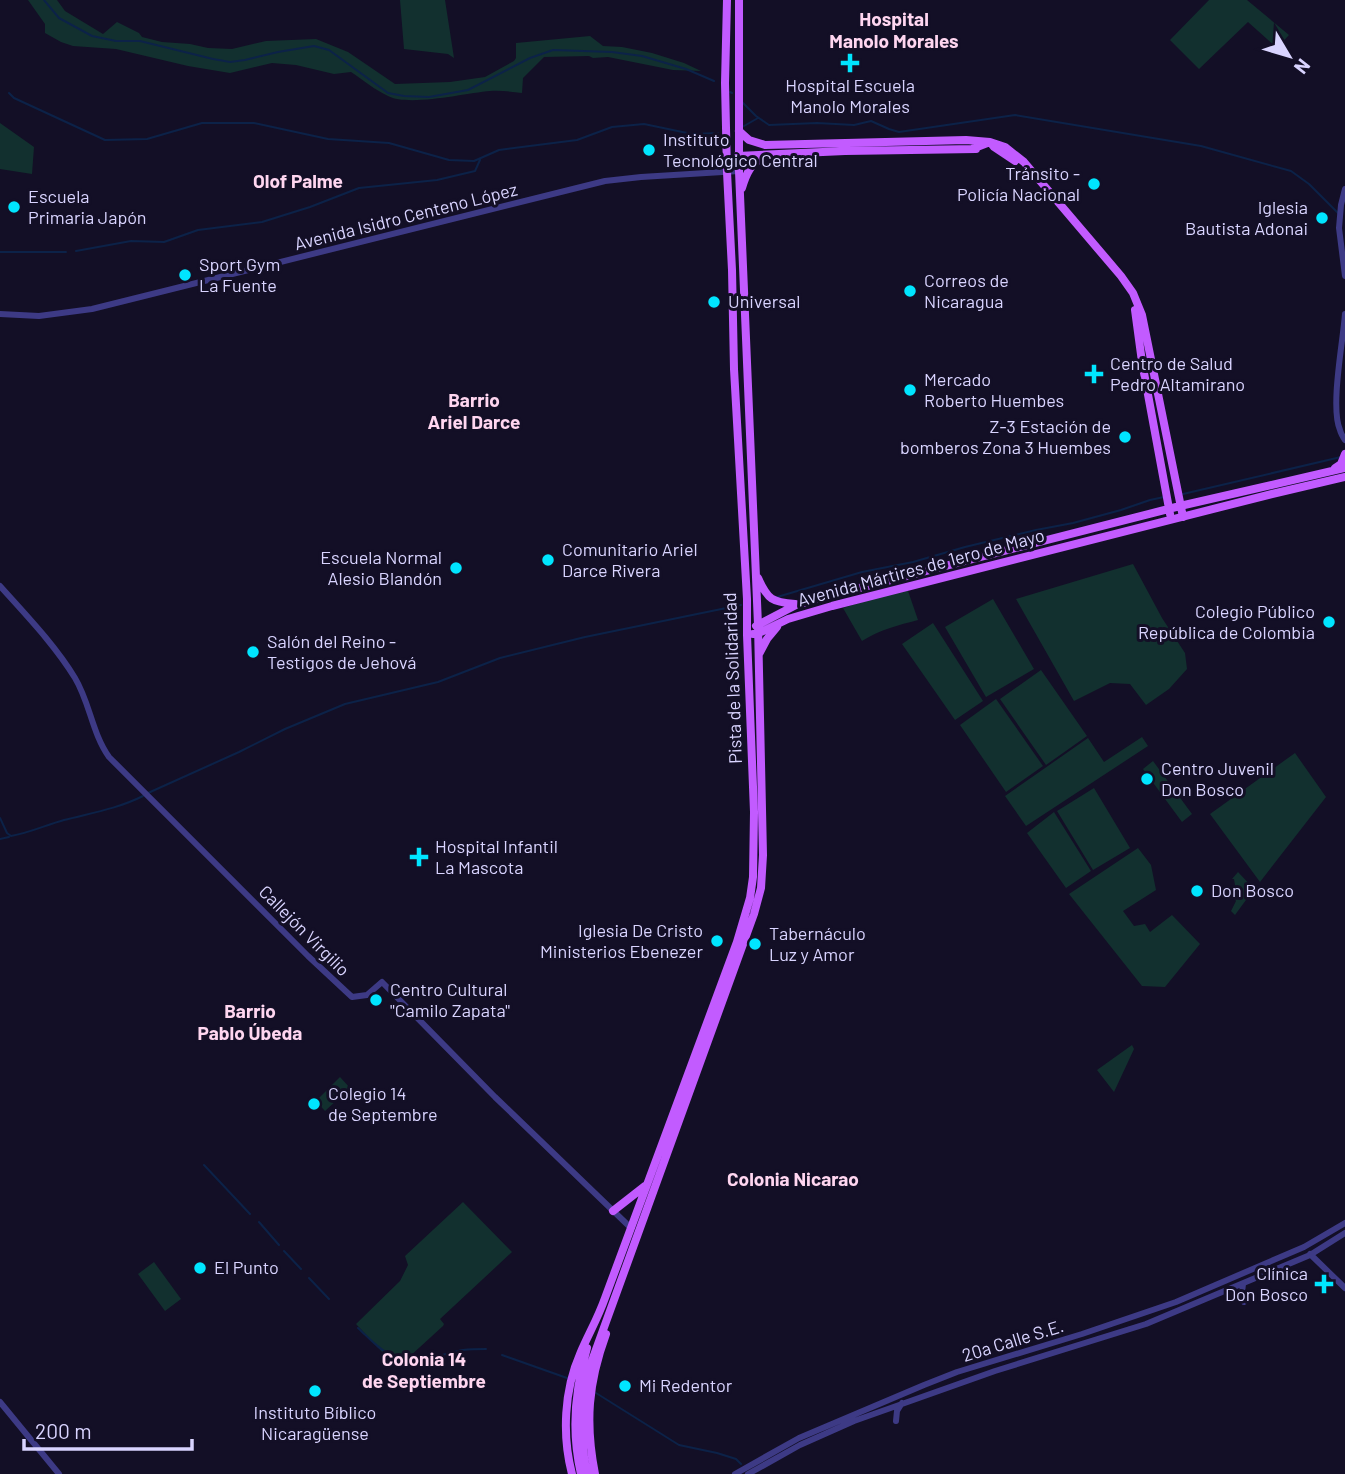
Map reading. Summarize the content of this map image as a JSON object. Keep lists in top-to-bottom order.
{
  "streets": {
    "main road": ["Avenida Mártires de 1ero de Mayo", "Pista de la Solidaridad"],
    "street": ["Avenida Isidro Centeno López", "Callejón Virgilio", "20a Calle S.E."]
  },
  "crossings": [
    ["Avenida Isidro Centeno López", "Pista de la Solidaridad"],
    ["Avenida Mártires de 1ero de Mayo", "Pista de la Solidaridad"],
    ["Pista de la Solidaridad", "Callejón Virgilio"]
  ],
  "districts": [
    "Hospital Manolo Morales",
    "Olof Palme",
    "Barrio Ariel Darce",
    "Barrio Pablo Úbeda",
    "Colonia Nicarao",
    "Colonia 14 de Septiembre"
  ],
  "places": {
    "health": [
      "Hospital Escuela Manolo Morales",
      "Centro de Salud Pedro Altamirano",
      "Hospital Infantil La Mascota",
      "Clínica Don Bosco"
    ],
    "other": [
      "Instituto Tecnológico Central",
      "Tránsito - Policía Nacional",
      "Escuela Primaria Japón",
      "Iglesia Bautista Adonai",
      "Sport Gym La Fuente",
      "Correos de Nicaragua",
      "Universal",
      "Mercado Roberto Huembes",
      "Z-3 Estación de bomberos Zona 3 Huembes",
      "Comunitario Ariel Darce Rivera",
      "Escuela Normal Alesio Blandón",
      "Colegio Público República de Colombia",
      "Salón del Reino - Testigos de Jehová",
      "Centro Juvenil Don Bosco",
      "Don Bosco",
      "Iglesia De Cristo Ministerios Ebenezer",
      "Tabernáculo Luz y Amor",
      "Centro Cultural \"Camilo Zapata\"",
      "Colegio 14 de Septembre",
      "El Punto",
      "Mi Redentor",
      "Instituto Bíblico Nicaragüense"
    ]
  },
  "scale_bar": "200 m",
  "north": "bottom right"
}
